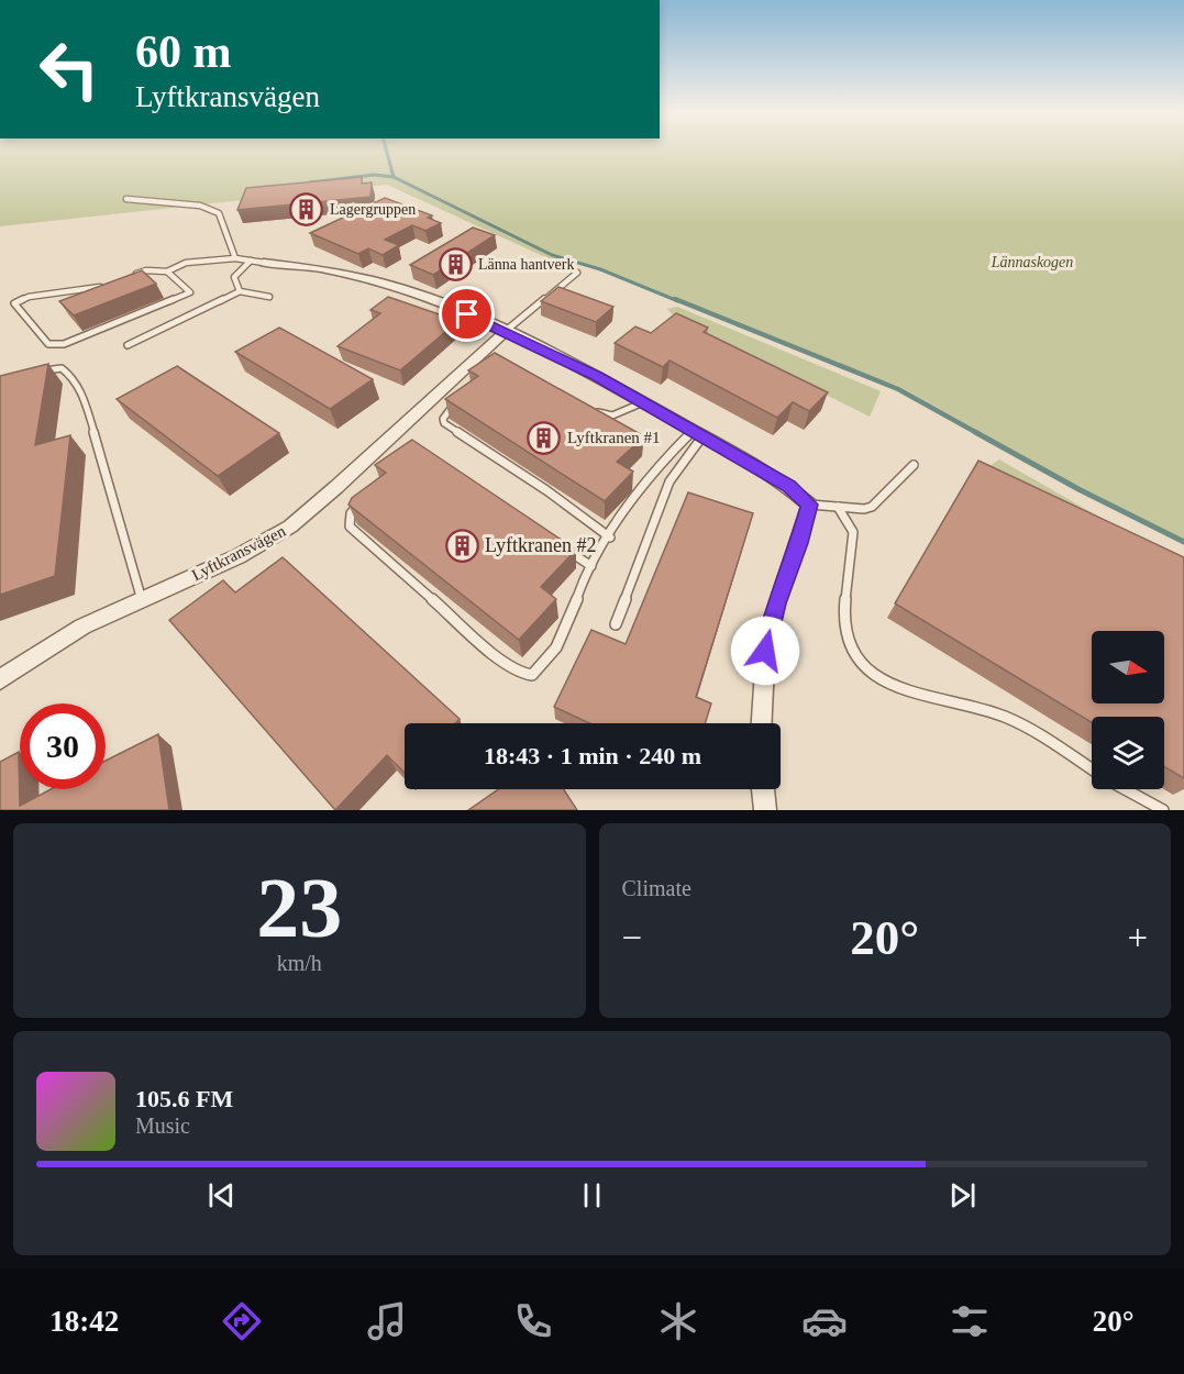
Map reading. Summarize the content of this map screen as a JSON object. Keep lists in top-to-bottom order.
{
  "streets": {
    "street": ["Lyftkransvägen"]
  },
  "parks": ["Lännaskogen"],
  "places": {
    "building": [
      "Lagergruppen",
      "Länna hantverk",
      "Lyftkranen #1",
      "Lyftkranen #2"
    ]
  },
  "north": "right",
  "page": {
    "turn": ["60 m", "Lyftkransvägen"],
    "limit": "30",
    "trip": "18:43 · 1 min · 240 m",
    "tile": [
      ["23", "km/h"],
      "Climate"
    ],
    "heat": ["−", "20°", "+"],
    "song": ["105.6 FM", "Music"],
    "tabs": ["18:42", "20°"]
  }
}
